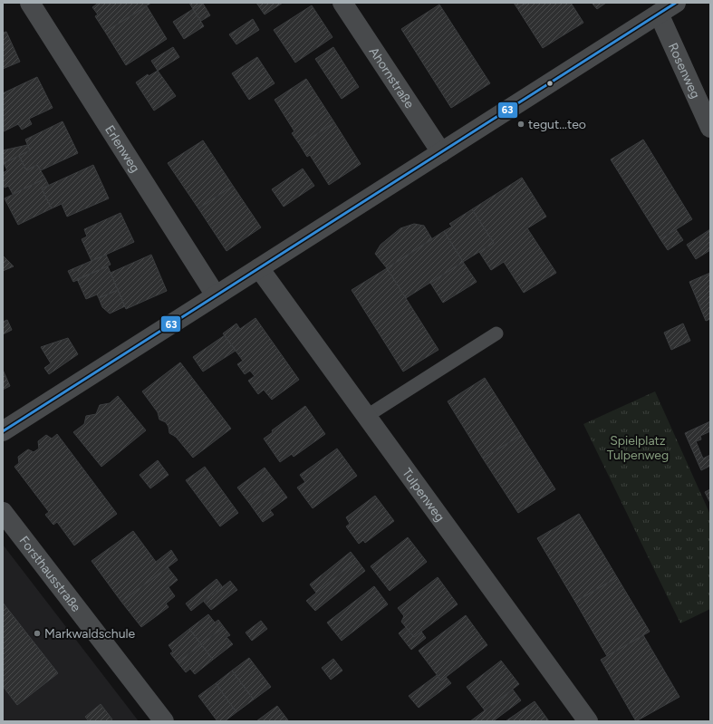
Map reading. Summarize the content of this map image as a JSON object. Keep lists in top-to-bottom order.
{
  "streets": {
    "street": [
      "Rosenweg",
      "Ahornstraße",
      "Erlenweg",
      "Tulpenweg",
      "Forsthausstraße"
    ]
  },
  "parks": ["Spielplatz Tulpenweg"],
  "places": ["tegut...teo", "Markwaldschule"],
  "lines": ["transit line 63"]
}
